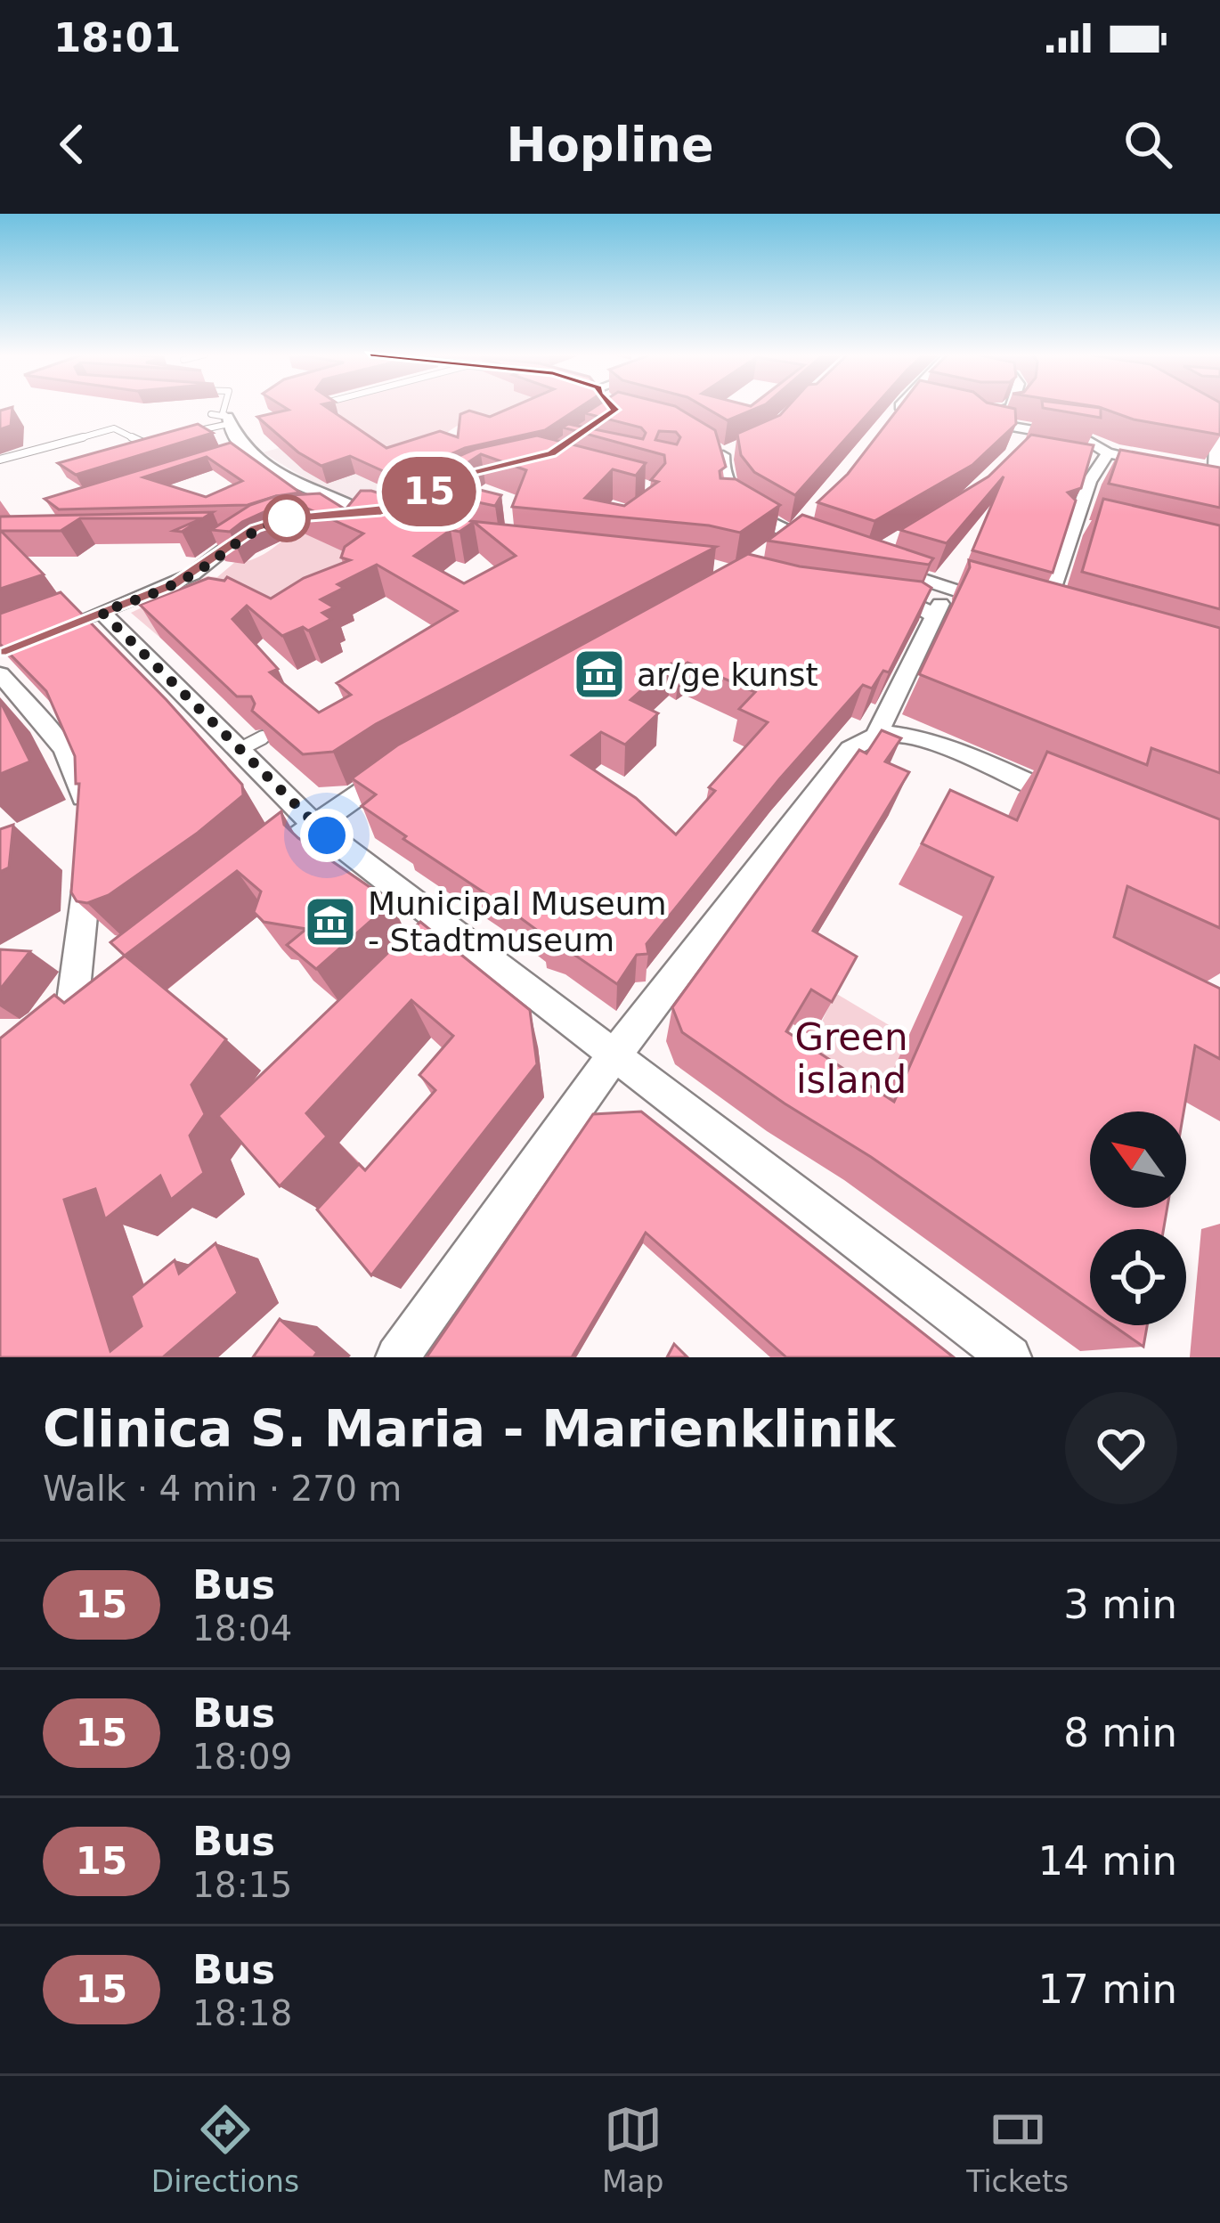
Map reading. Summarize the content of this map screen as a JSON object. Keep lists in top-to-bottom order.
{
  "parks": ["Green island"],
  "places": {
    "museum": ["ar/ge kunst", "Municipal Museum - Stadtmuseum"]
  },
  "lines": ["bus line 15"],
  "north": "top left",
  "page": {
    "status": "18:01",
    "header": "Hopline",
    "on_map": "15",
    "heading": ["Clinica S. Maria - Marienklinik", "Walk · 4 min · 270 m"],
    "list": [
      {
        "mark": "15",
        "name": "Bus",
        "note": "18:04",
        "value": "3 min"
      },
      {
        "mark": "15",
        "name": "Bus",
        "note": "18:09",
        "value": "8 min"
      },
      {
        "mark": "15",
        "name": "Bus",
        "note": "18:15",
        "value": "14 min"
      },
      {
        "mark": "15",
        "name": "Bus",
        "note": "18:18",
        "value": "17 min"
      }
    ],
    "tabs": ["Directions", "Map", "Tickets"]
  }
}
